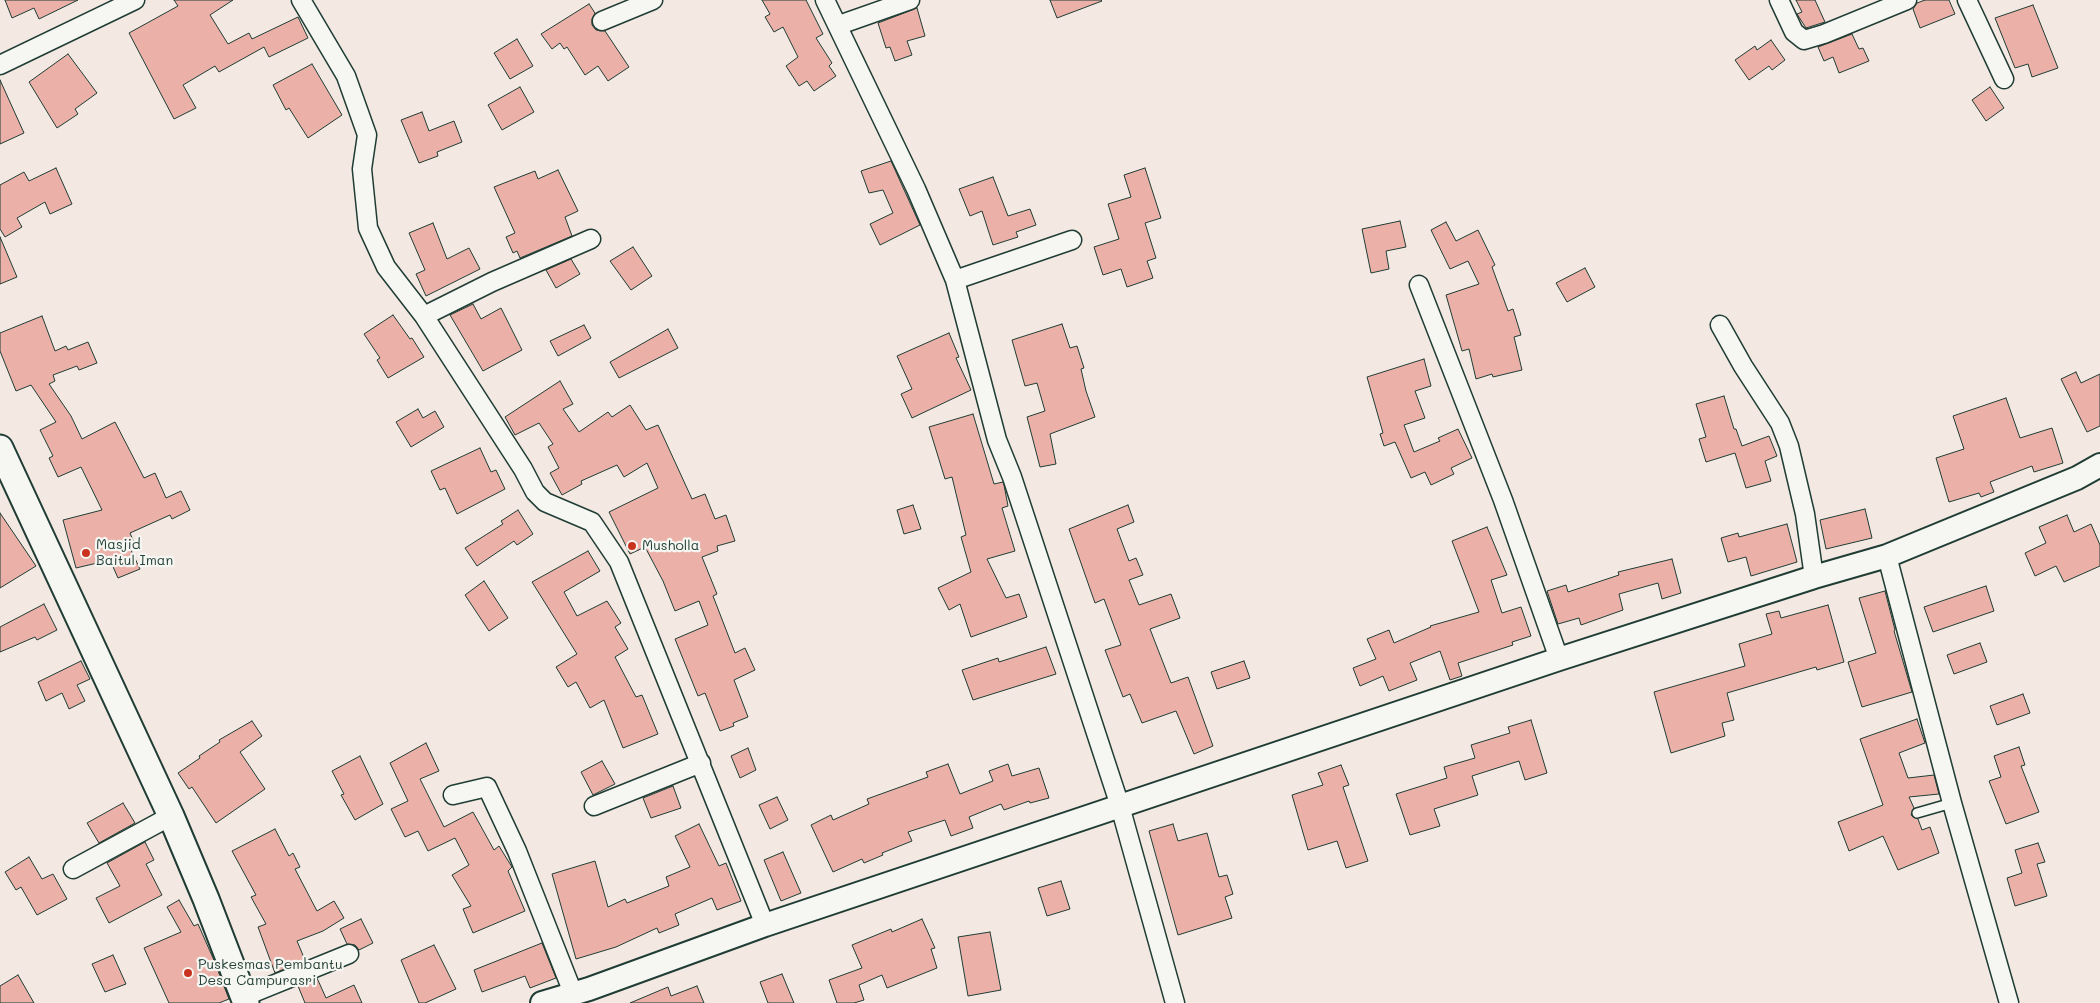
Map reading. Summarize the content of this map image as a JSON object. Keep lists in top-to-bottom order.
{
  "places": ["Musholla", "Masjid Baitul Iman", "Puskesmas Pembantu Desa Campurasri"]
}
